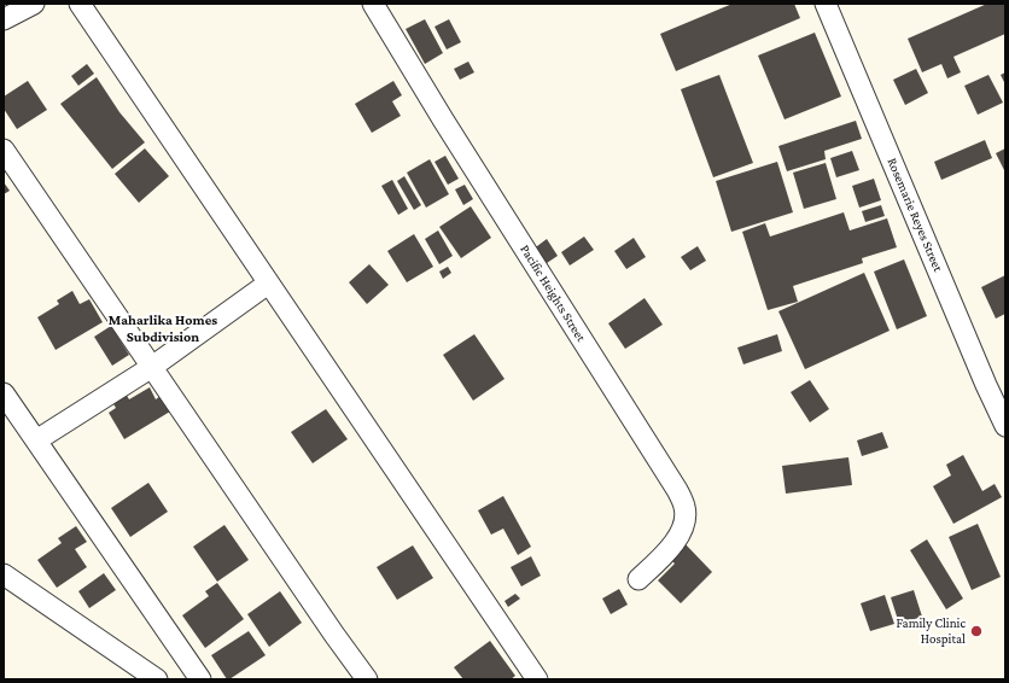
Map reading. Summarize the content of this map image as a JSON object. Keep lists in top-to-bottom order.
{
  "streets": {
    "street": ["Rosemarie Reyes Street", "Pacific Heights Street"]
  },
  "districts": ["Maharlika Homes Subdivision"],
  "places": ["Family Clinic Hospital"]
}
